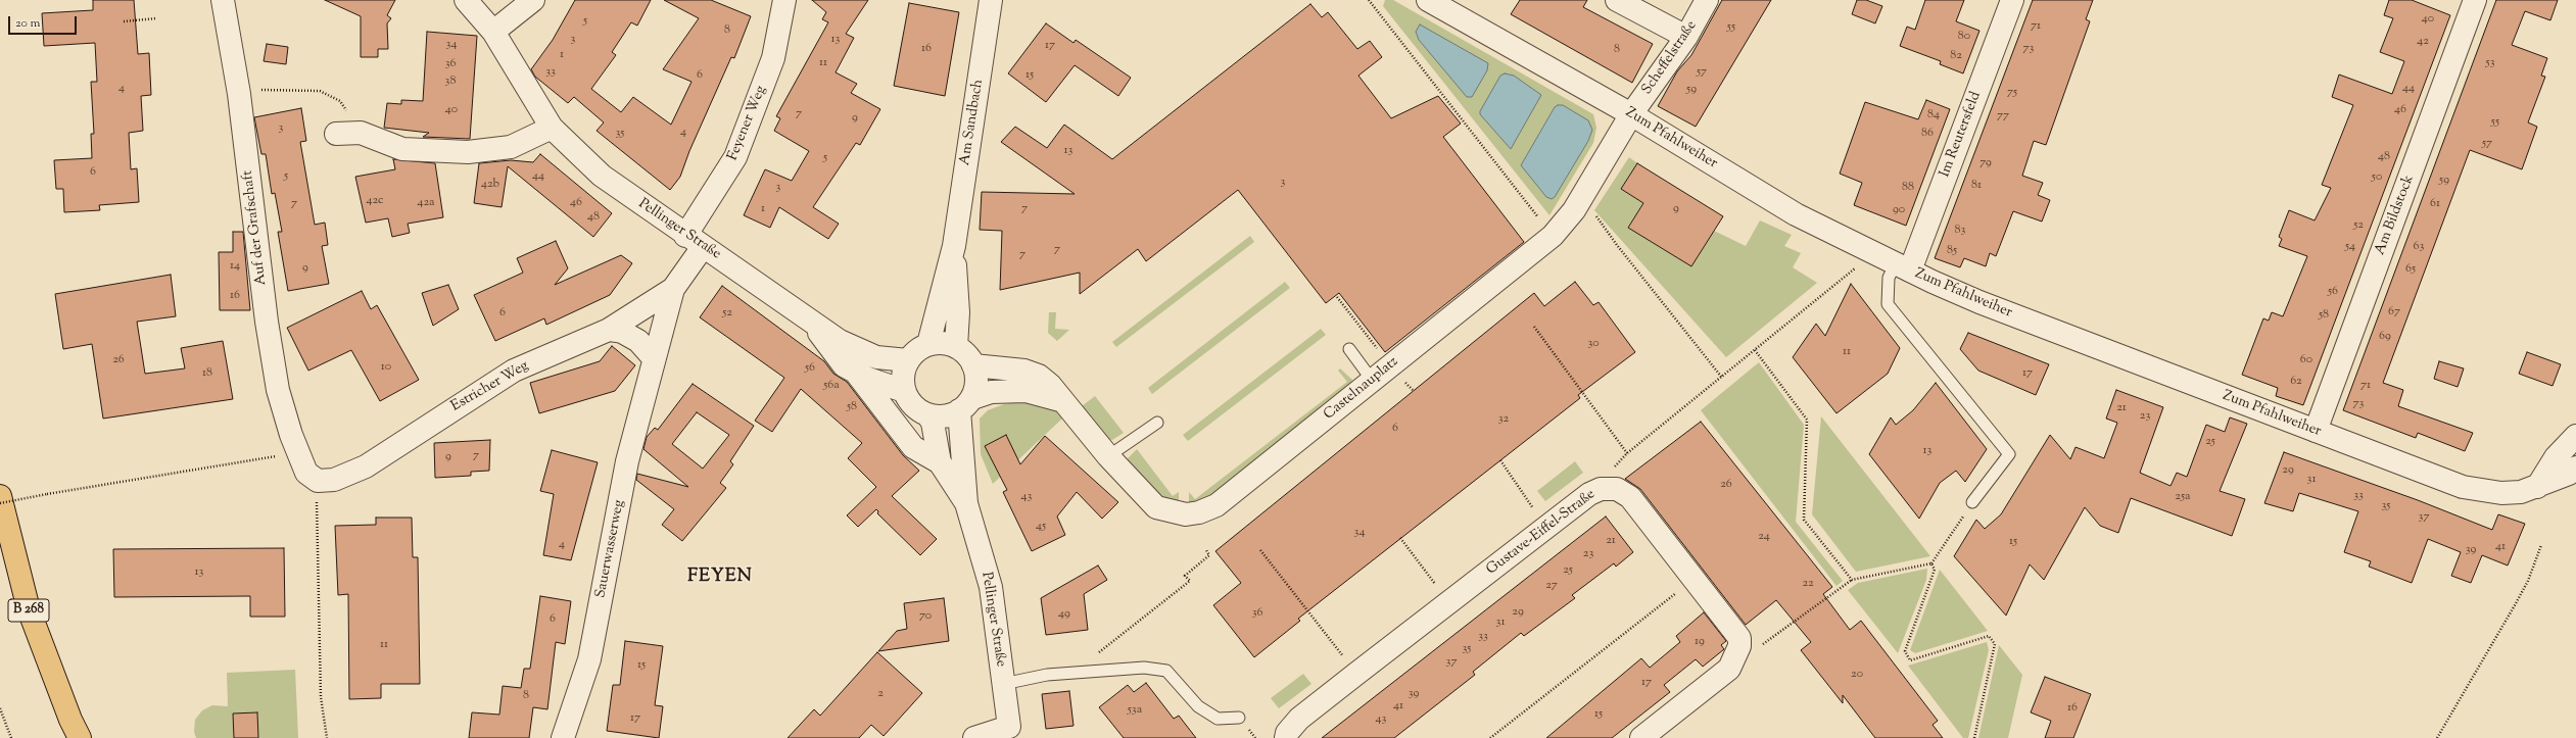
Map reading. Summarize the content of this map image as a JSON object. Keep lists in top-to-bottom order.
{
  "streets": {
    "main road": ["B 268"],
    "street": [
      "Scheffelstraße",
      "Am Sandbach",
      "Feyener Weg",
      "Im Reutersfeld",
      "Zum Pfahlweiher",
      "Am Bildstock",
      "Auf der Grafschaft",
      "Pellinger Straße",
      "Estricher Weg",
      "Castelnauplatz",
      "Gustave-Eiffel-Straße",
      "Sauerwasserweg"
    ]
  },
  "crossings": [
    ["Scheffelstraße", "Zum Pfahlweiher"],
    ["Scheffelstraße", "Castelnauplatz"],
    ["Am Sandbach", "Pellinger Straße"],
    ["Am Sandbach", "Castelnauplatz"],
    ["Feyener Weg", "Pellinger Straße"],
    ["Feyener Weg", "Estricher Weg"],
    ["Im Reutersfeld", "Zum Pfahlweiher"],
    ["Zum Pfahlweiher", "Am Bildstock"],
    ["Zum Pfahlweiher", "Castelnauplatz"],
    ["Pellinger Straße", "Estricher Weg"],
    ["Pellinger Straße", "Castelnauplatz"],
    ["Estricher Weg", "Sauerwasserweg"]
  ],
  "districts": ["FEYEN"],
  "house_numbers": [
    "40",
    "5",
    "71",
    "55",
    "8",
    "80",
    "3",
    "13",
    "42",
    "34",
    "17",
    "16",
    "73",
    "8",
    "1",
    "82",
    "11",
    "53",
    "36",
    "33",
    "57",
    "6",
    "15",
    "38",
    "4",
    "44",
    "59",
    "75",
    "40",
    "46",
    "7",
    "84",
    "77",
    "9",
    "55",
    "3",
    "4",
    "35",
    "86",
    "57",
    "13",
    "48",
    "5",
    "79",
    "6",
    "5",
    "44",
    "50",
    "59",
    "3",
    "42b",
    "81",
    "3",
    "88",
    "42c",
    "42a",
    "46",
    "7",
    "61",
    "1",
    "7",
    "9",
    "90",
    "48",
    "52",
    "83",
    "54",
    "63",
    "7",
    "85",
    "7",
    "14",
    "9",
    "65",
    "56",
    "16",
    "67",
    "6",
    "52",
    "58",
    "69",
    "30",
    "11",
    "26",
    "60",
    "10",
    "56",
    "18",
    "17",
    "62",
    "56a",
    "71",
    "73",
    "58",
    "21",
    "23",
    "32",
    "6",
    "25",
    "13",
    "7",
    "9",
    "29",
    "31",
    "26",
    "33",
    "43",
    "25a",
    "35",
    "37",
    "45",
    "34",
    "24",
    "21",
    "15",
    "4",
    "41",
    "39",
    "23",
    "25",
    "13",
    "22",
    "27",
    "29",
    "36",
    "49",
    "70",
    "6",
    "31",
    "33",
    "19",
    "11",
    "35",
    "37",
    "15",
    "20",
    "17",
    "2",
    "39",
    "8",
    "41",
    "16",
    "53a",
    "15",
    "17",
    "43"
  ],
  "scale_bar": "20 m"
}
